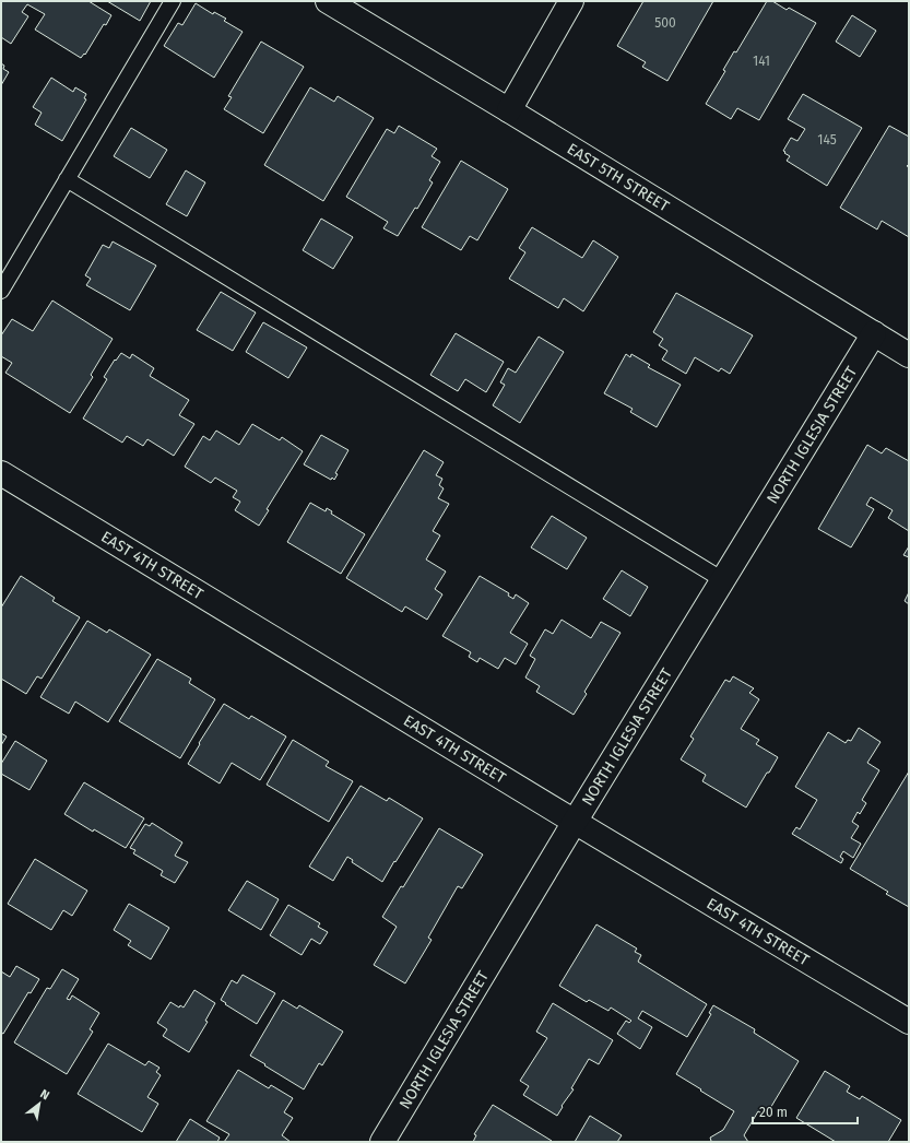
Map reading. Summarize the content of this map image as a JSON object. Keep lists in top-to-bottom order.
{
  "streets": {
    "street": ["EAST 5TH STREET", "NORTH IGLESIA STREET", "EAST 4TH STREET"]
  },
  "crossings": [
    ["EAST 5TH STREET", "NORTH IGLESIA STREET"],
    ["NORTH IGLESIA STREET", "EAST 4TH STREET"]
  ],
  "house_numbers": ["500", "141", "145"],
  "scale_bar": "20 m",
  "north": "top right"
}
